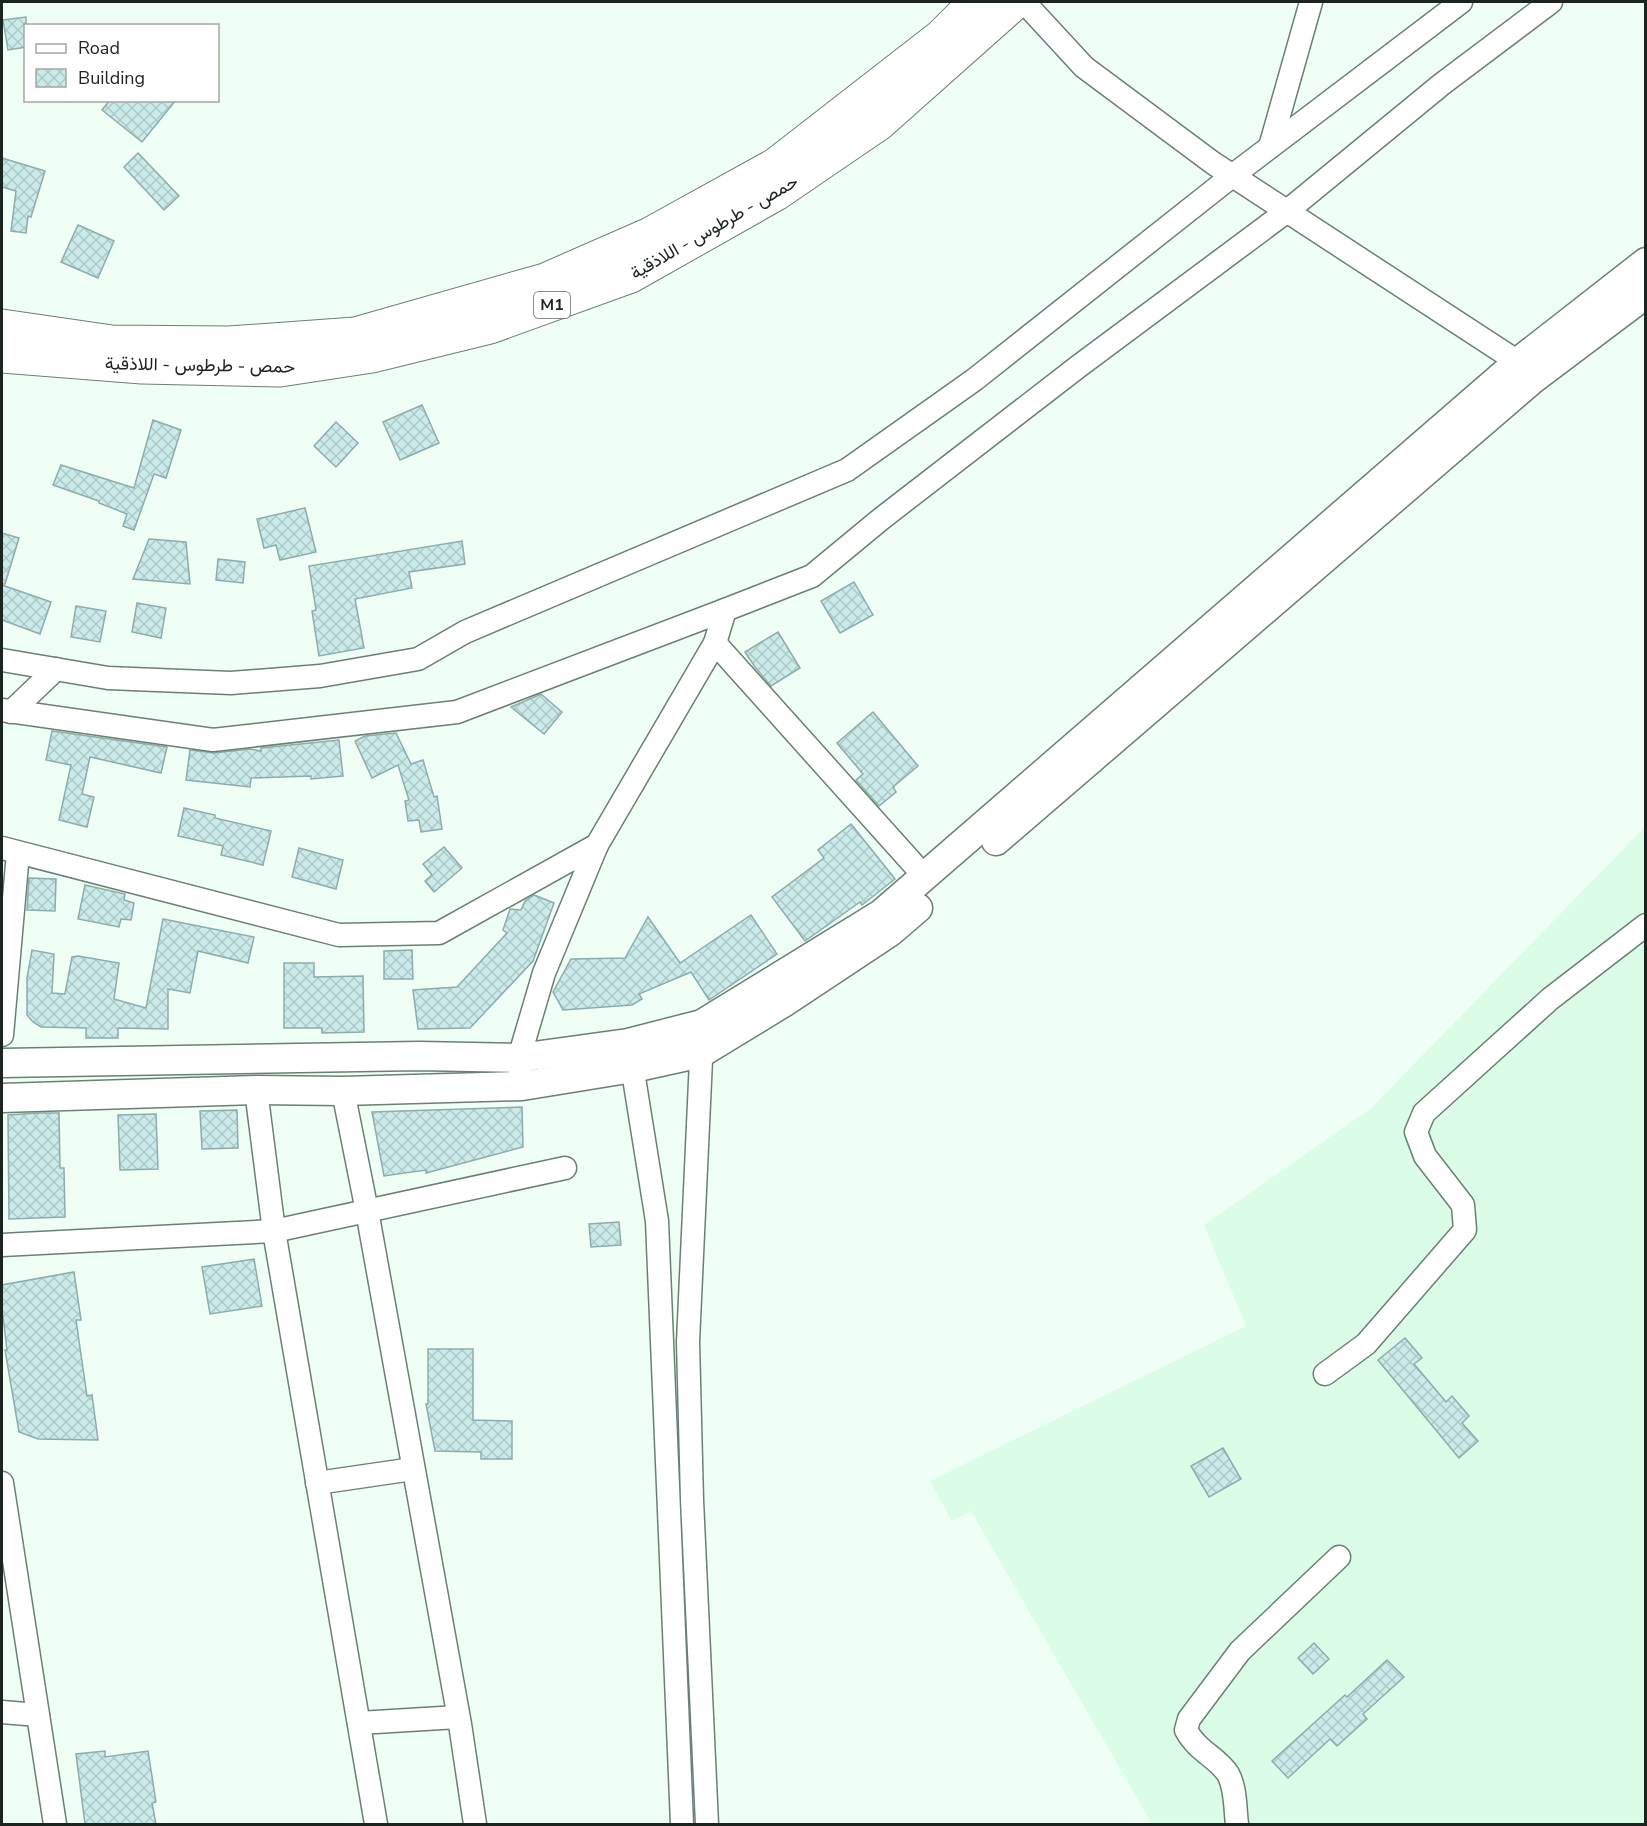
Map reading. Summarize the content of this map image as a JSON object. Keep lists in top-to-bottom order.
{
  "streets": {
    "highway": ["حمص - طرطوس - اللاذقية", "M1"]
  },
  "legend": ["Road", "Building"]
}
